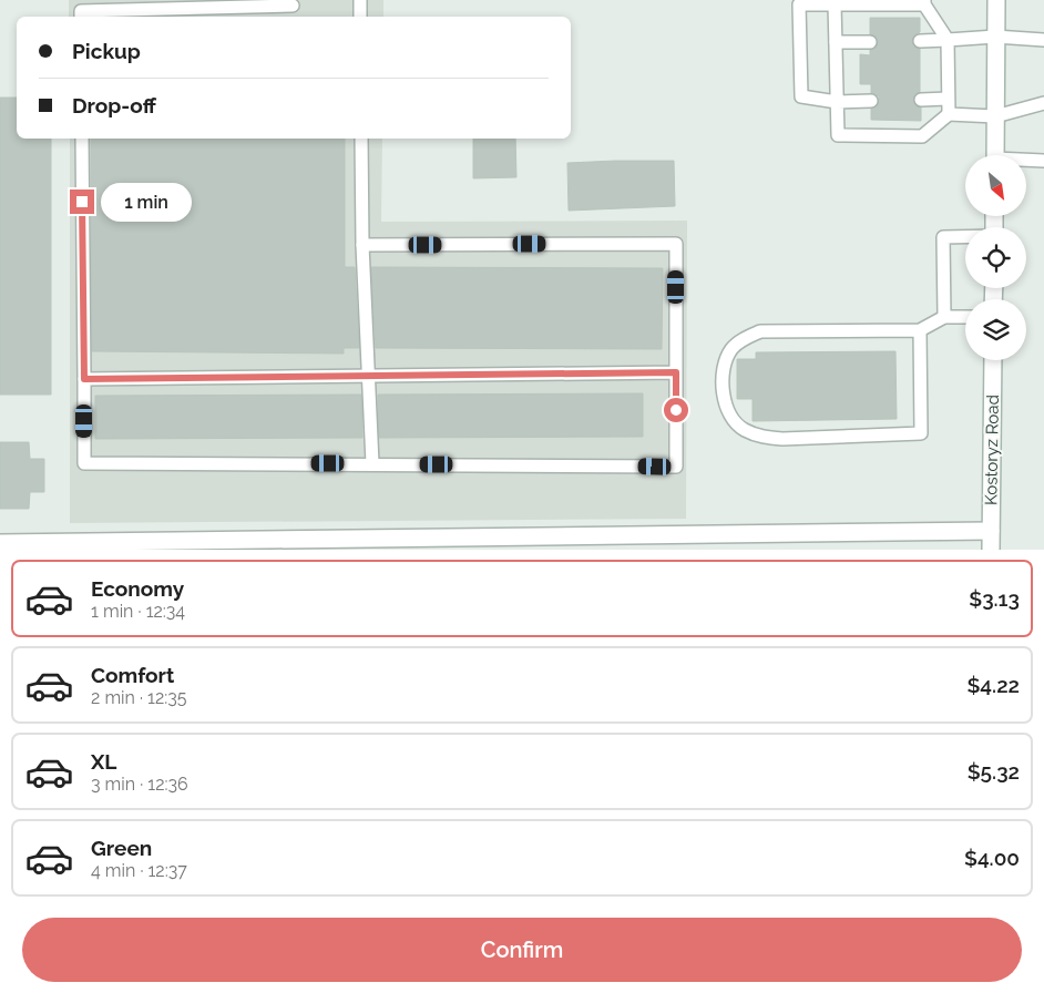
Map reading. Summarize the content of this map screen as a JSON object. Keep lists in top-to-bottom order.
{
  "streets": {
    "street": ["Kostoryz Road"]
  },
  "north": "bottom right",
  "page": {
    "banner": ["Pickup", "Drop-off"],
    "bubble": "1 min",
    "list": [
      {
        "name": "Economy",
        "note": "1 min · 12:34",
        "value": "$3.13"
      },
      {
        "name": "Comfort",
        "note": "2 min · 12:35",
        "value": "$4.22"
      },
      {
        "name": "XL",
        "note": "3 min · 12:36",
        "value": "$5.32"
      },
      {
        "name": "Green",
        "note": "4 min · 12:37",
        "value": "$4.00"
      }
    ],
    "buttons": "Confirm"
  }
}
